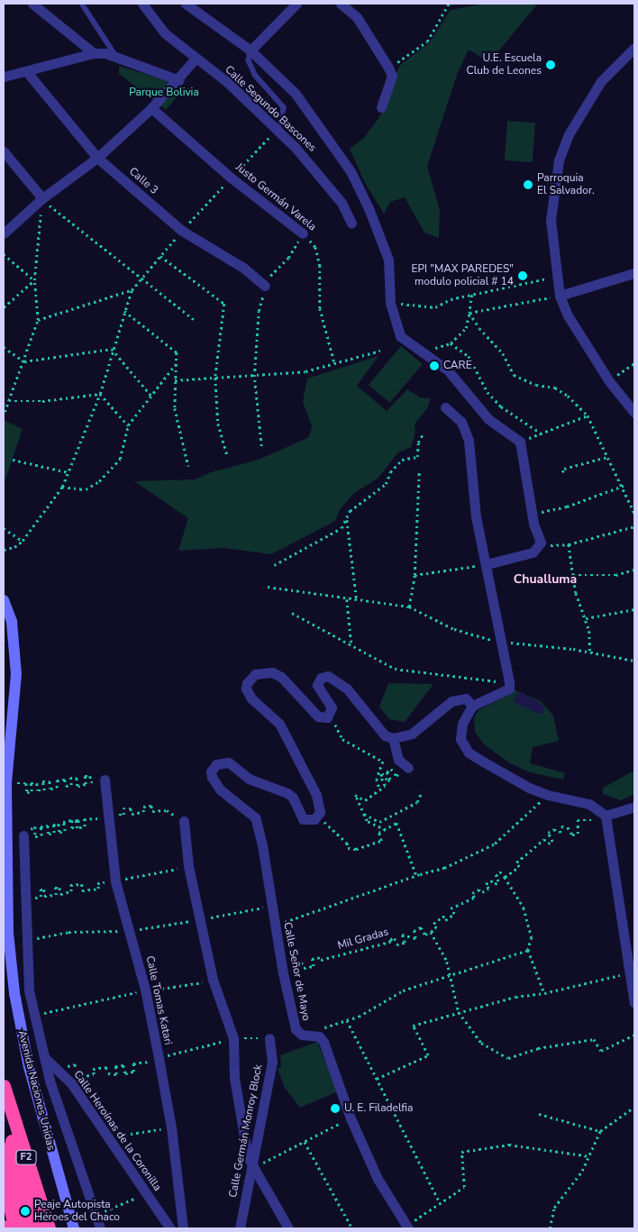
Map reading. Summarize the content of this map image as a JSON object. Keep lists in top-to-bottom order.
{
  "streets": {
    "highway": ["F2"],
    "street": [
      "Calle Segundo Bascones",
      "Calle 3",
      "Justo Germán Varela",
      "Calle Señor de Mayo",
      "Calle Tomas Katari",
      "Avenida Naciones Unidas",
      "Calle Heroínas de la Coronilla",
      "Calle Germán Monroy Block"
    ],
    "path": ["Mil Gradas"]
  },
  "crossings": [
    ["Mil Gradas", "Calle Señor de Mayo"]
  ],
  "districts": ["Chualluma"],
  "parks": ["Parque Bolivia"],
  "places": [
    "U.E. Escuela Club de Leones",
    "Parroquia El Salvador.",
    "EPI \"MAX PAREDES\" modulo policial # 14",
    "CARE",
    "U. E. Filadelfia",
    "Peaje Autopista Héroes del Chaco"
  ]
}
